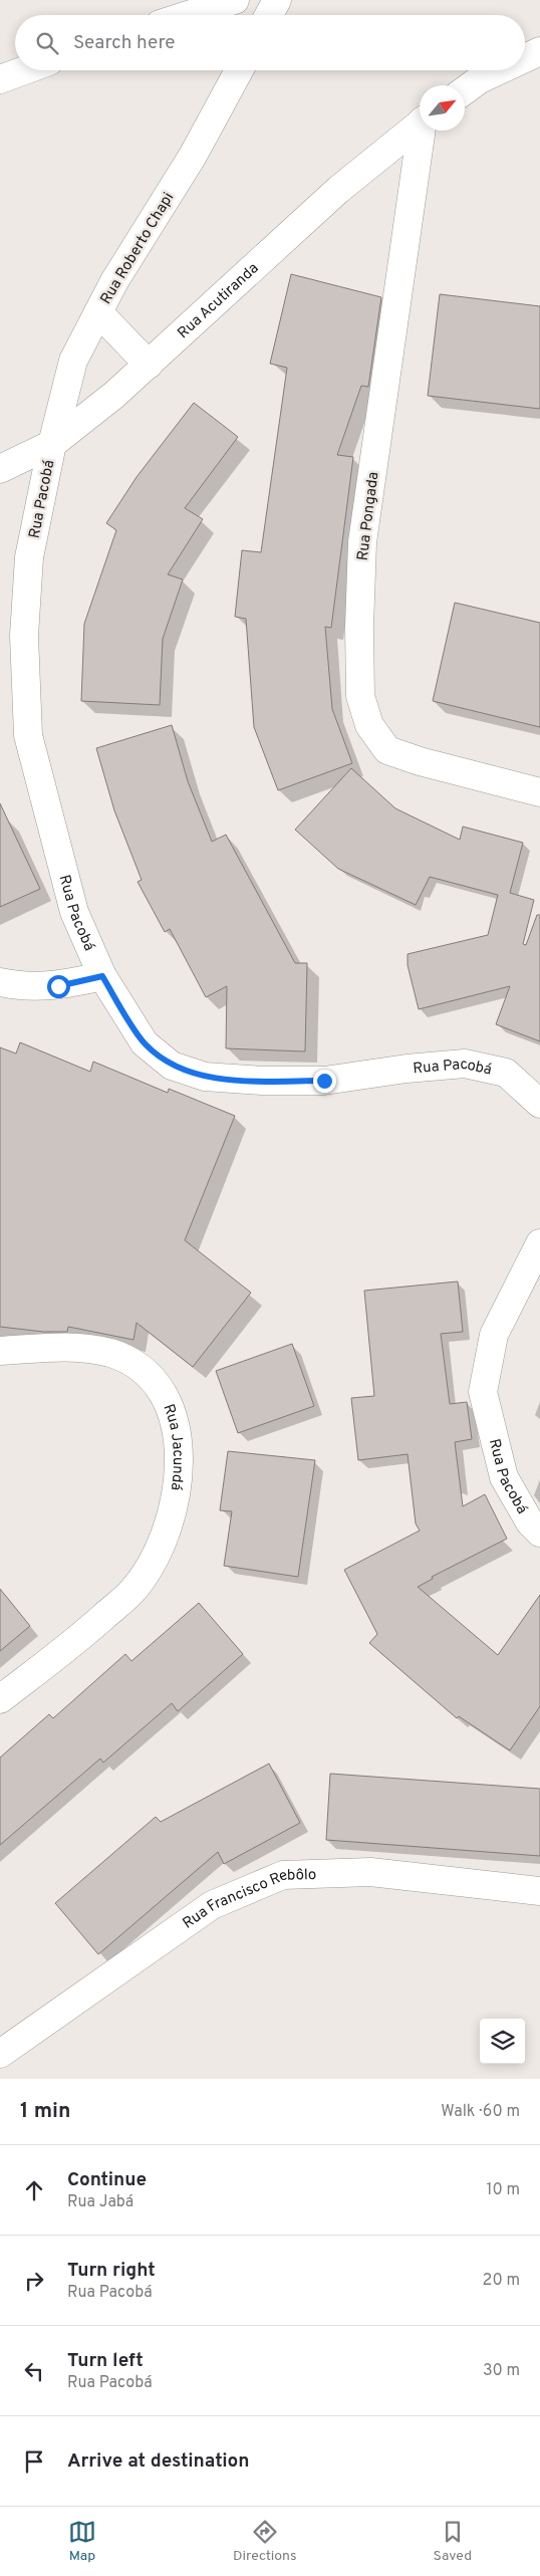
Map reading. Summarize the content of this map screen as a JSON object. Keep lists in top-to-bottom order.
{
  "streets": {
    "street": [
      "Rua Roberto Chapi",
      "Rua Acutiranda",
      "Rua Pacobá",
      "Rua Pongada",
      "Rua Jacundá",
      "Rua Francisco Rebôlo"
    ]
  },
  "crossings": [
    ["Rua Roberto Chapi", "Rua Acutiranda"],
    ["Rua Roberto Chapi", "Rua Pacobá"],
    ["Rua Acutiranda", "Rua Pacobá"]
  ],
  "north": "top right",
  "page": {
    "search": "Search here",
    "heading": ["1 min", "Walk · 60 m"],
    "list": [
      ["Continue", "Rua Jabá", "10 m"],
      ["Turn right", "Rua Pacobá", "20 m"],
      ["Turn left", "Rua Pacobá", "30 m"],
      "Arrive at destination"
    ],
    "nav": ["Map", "Directions", "Saved"]
  }
}
